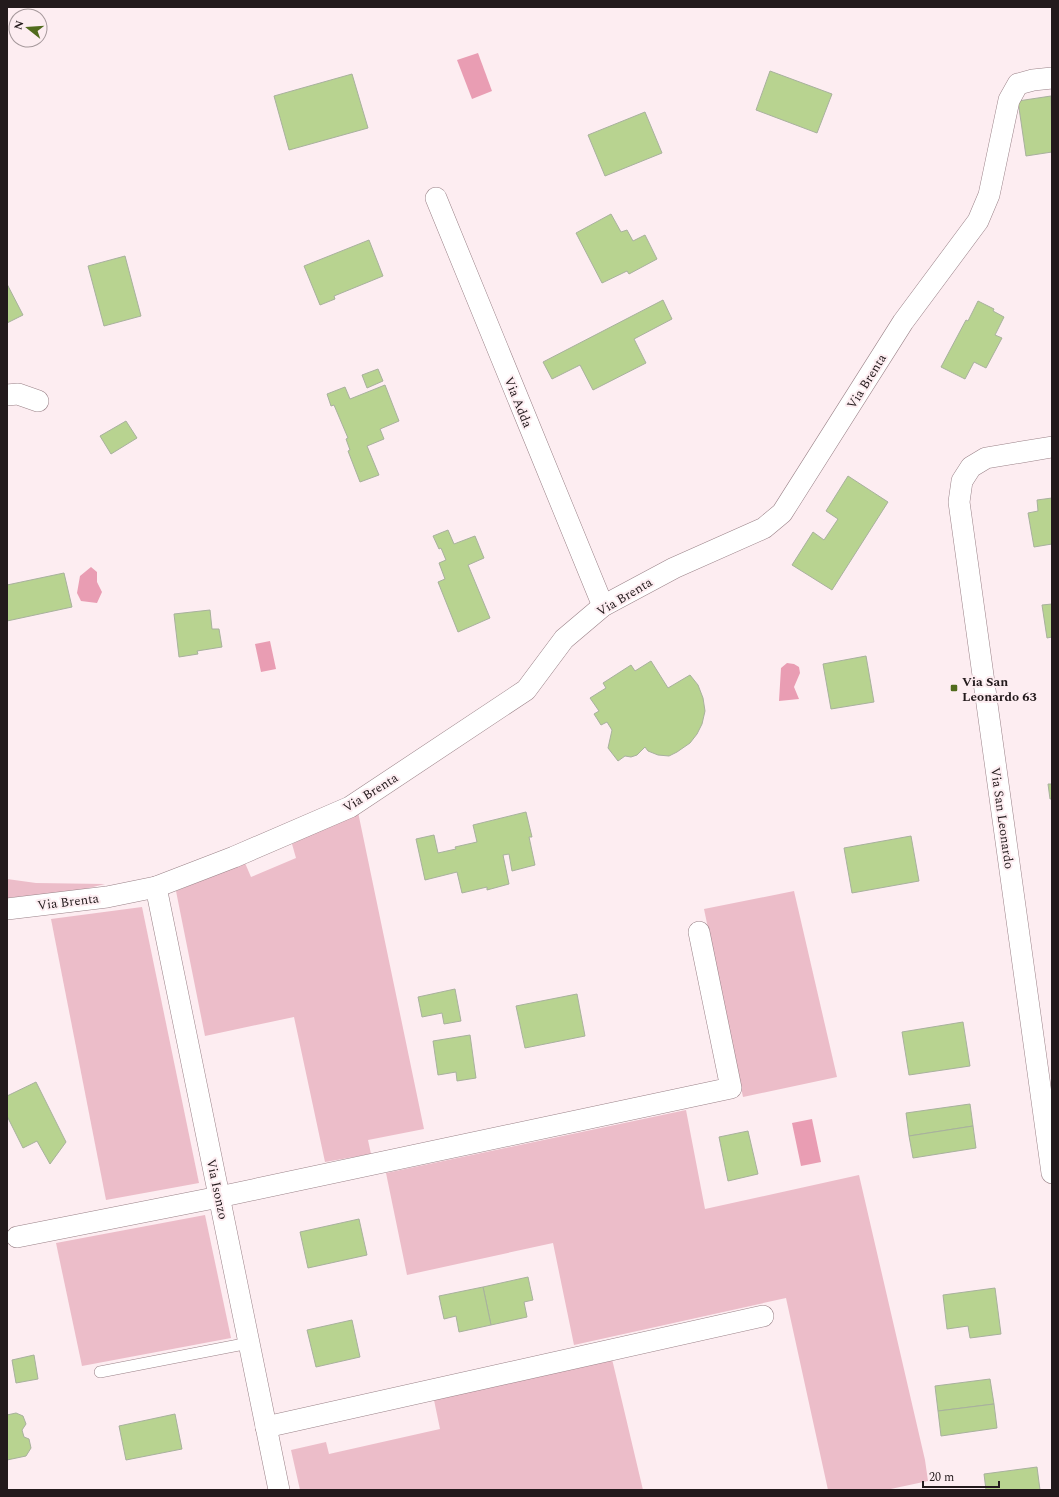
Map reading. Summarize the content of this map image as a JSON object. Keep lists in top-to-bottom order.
{
  "streets": {
    "street": [
      "Via Brenta",
      "Via Adda",
      "Via San Leonardo",
      "Via Isonzo"
    ]
  },
  "crossings": [
    ["Via Brenta", "Via Adda"],
    ["Via Brenta", "Via Isonzo"]
  ],
  "places": {
    "transit": ["Via San Leonardo 63"]
  },
  "scale_bar": "20 m",
  "north": "left"
}
